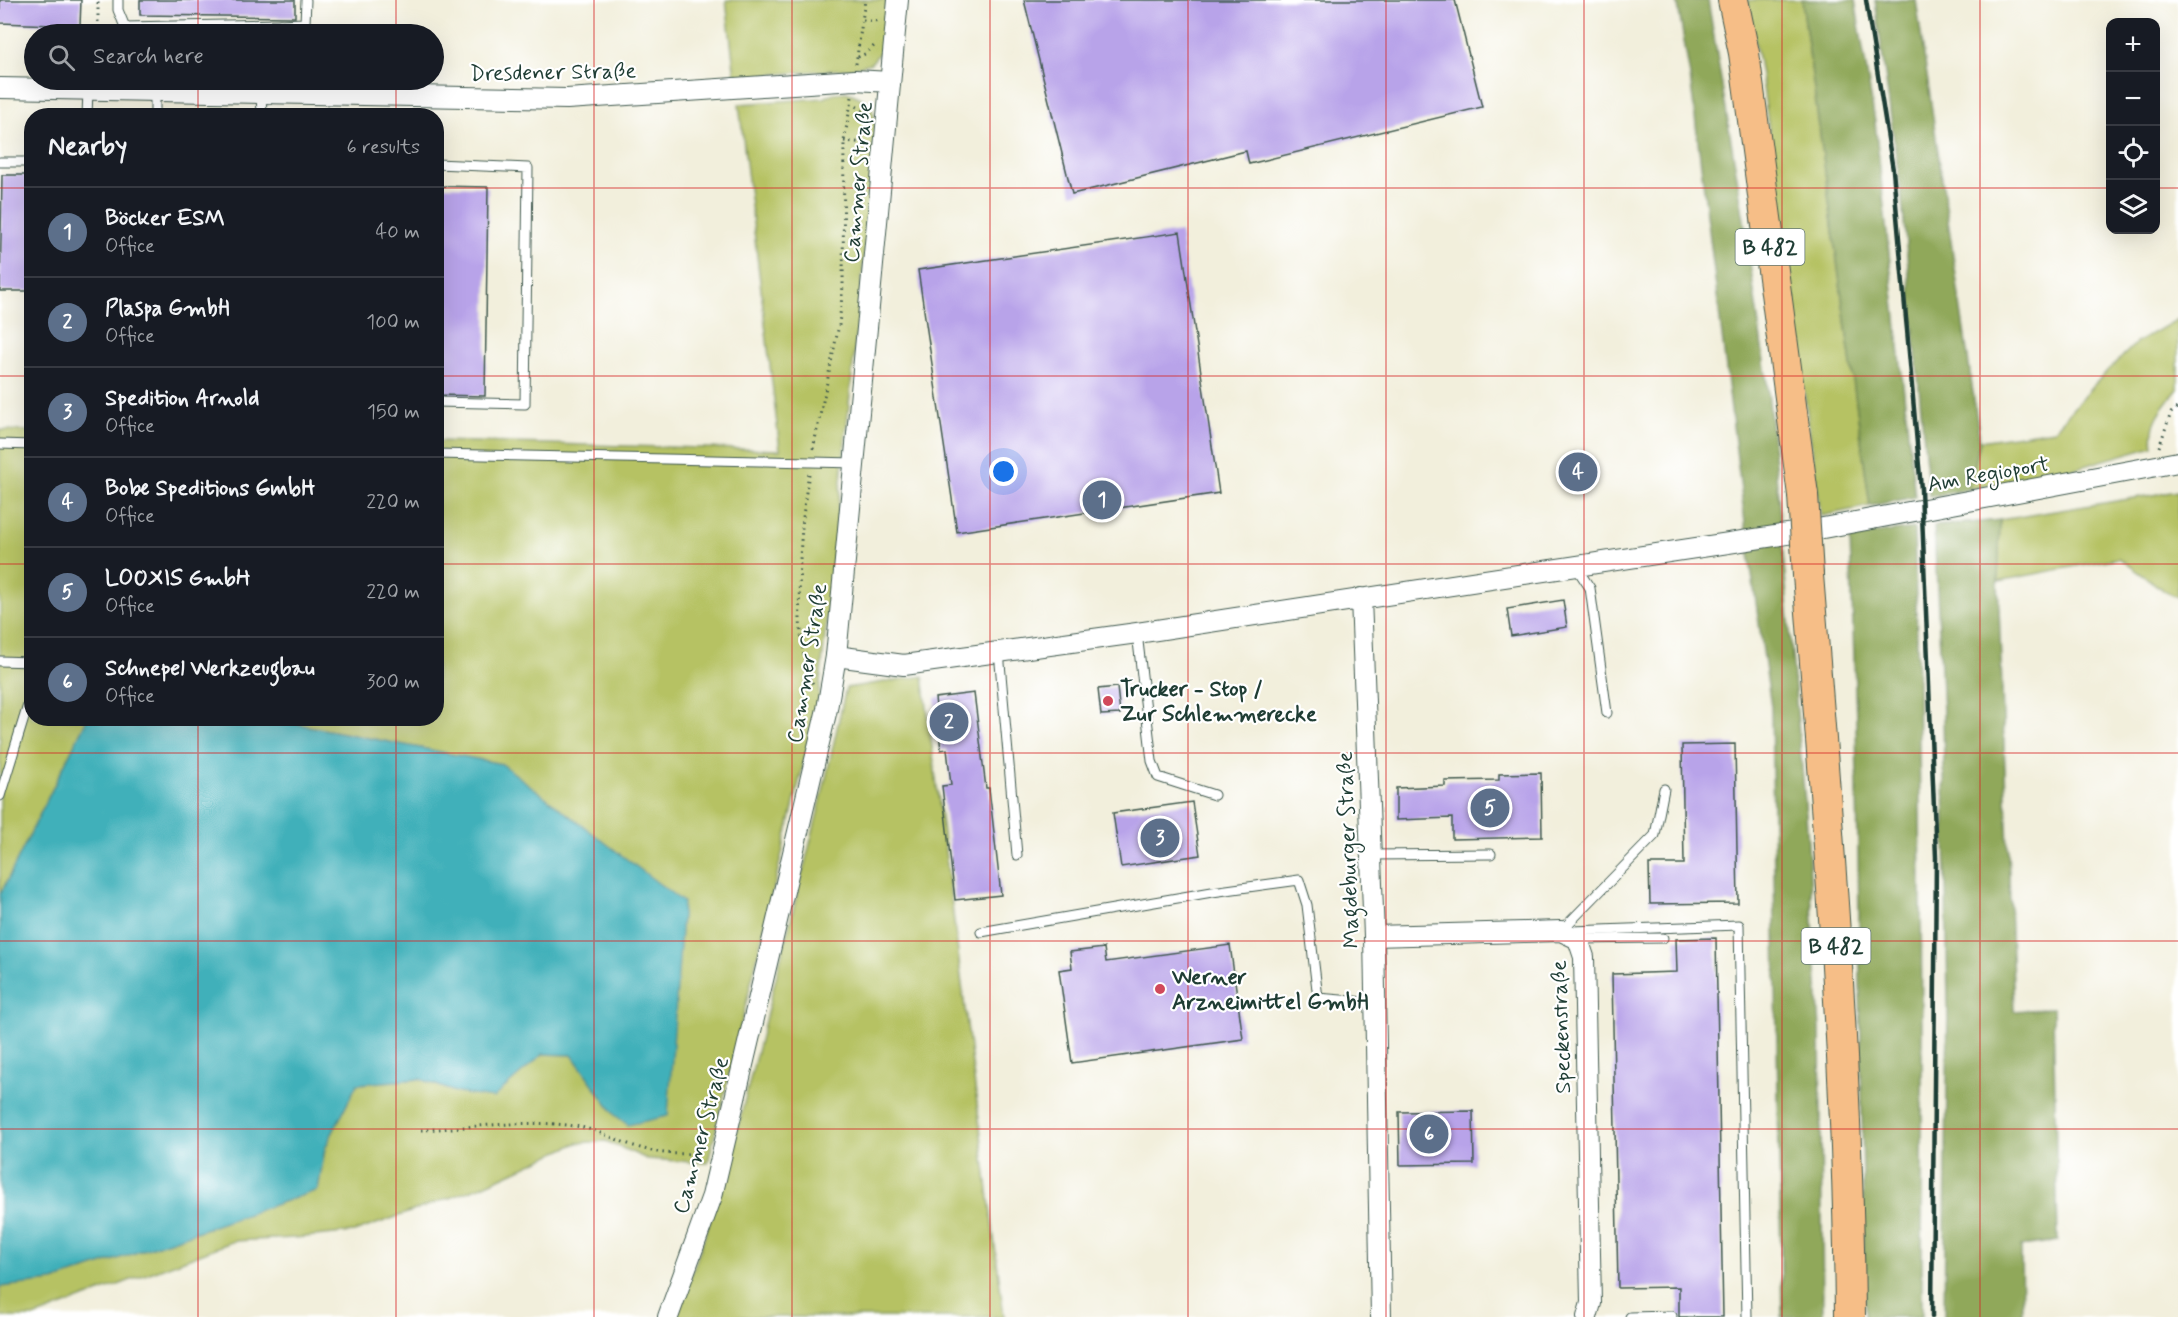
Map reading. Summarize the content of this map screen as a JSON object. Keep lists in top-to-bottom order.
{
  "streets": {
    "main road": ["B 482"],
    "street": [
      "Dresdener Straße",
      "Cammer Straße",
      "Am Regioport",
      "Magdeburger Straße",
      "Speckenstraße"
    ]
  },
  "crossings": [
    ["Dresdener Straße", "Cammer Straße"],
    ["Magdeburger Straße", "Speckenstraße"]
  ],
  "places": ["Trucker - Stop / Zur Schlemmerecke", "Werner Arzneimittel GmbH"],
  "page": {
    "map_buttons": ["+", "−"],
    "search": "Search here",
    "heading": ["Nearby", "6 results"],
    "list": [
      {
        "mark": "1",
        "name": "Böcker ESM",
        "note": "Office",
        "value": "40 m"
      },
      {
        "mark": "2",
        "name": "Plaspa GmbH",
        "note": "Office",
        "value": "100 m"
      },
      {
        "mark": "3",
        "name": "Spedition Arnold",
        "note": "Office",
        "value": "150 m"
      },
      {
        "mark": "4",
        "name": "Bobe Speditions GmbH",
        "note": "Office",
        "value": "220 m"
      },
      {
        "mark": "5",
        "name": "LOOXIS GmbH",
        "note": "Office",
        "value": "220 m"
      },
      {
        "mark": "6",
        "name": "Schnepel Werkzeugbau",
        "note": "Office",
        "value": "300 m"
      }
    ],
    "pins": [
      "4",
      "1",
      "2",
      "5",
      "3",
      "6"
    ]
  }
}
